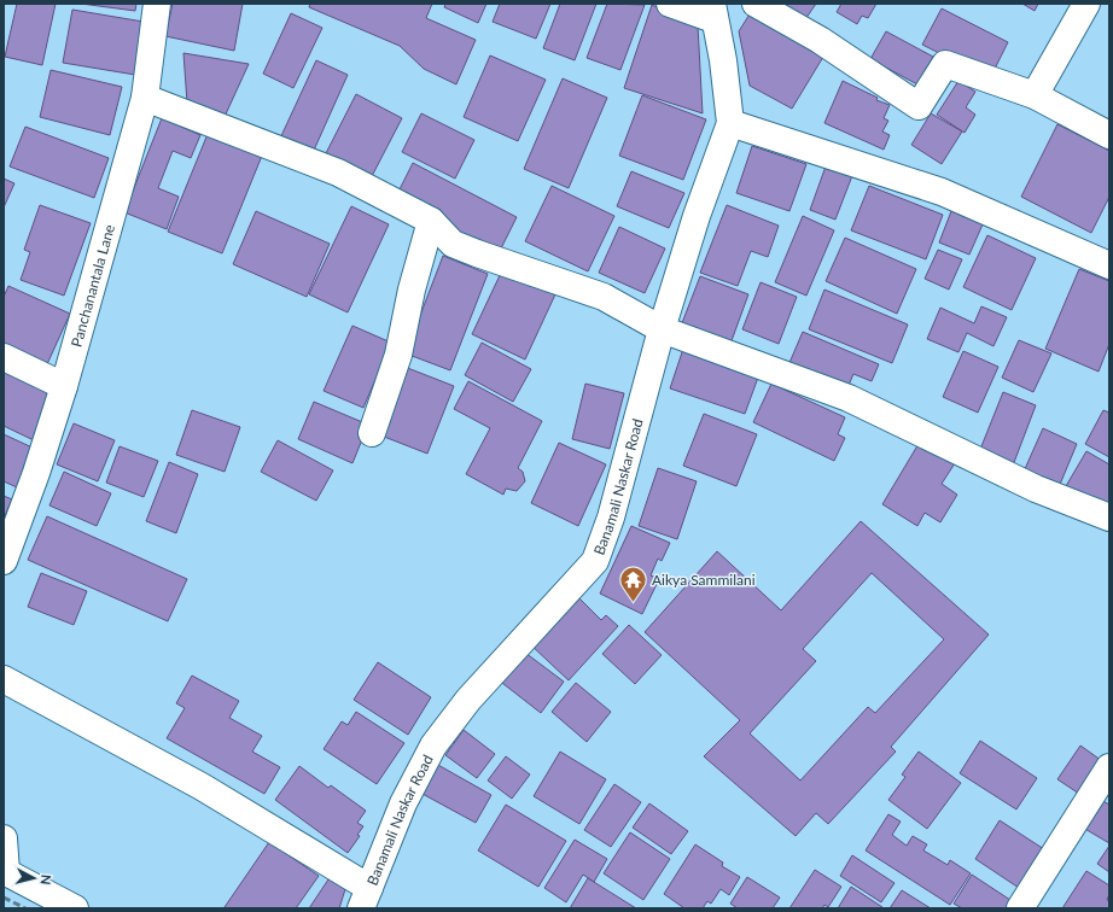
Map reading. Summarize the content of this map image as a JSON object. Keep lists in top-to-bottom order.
{
  "streets": {
    "main road": ["Panchanantala Lane", "Banamali Naskar Road"]
  },
  "places": {
    "temple": ["Aikya Sammilani"]
  },
  "north": "right"
}
